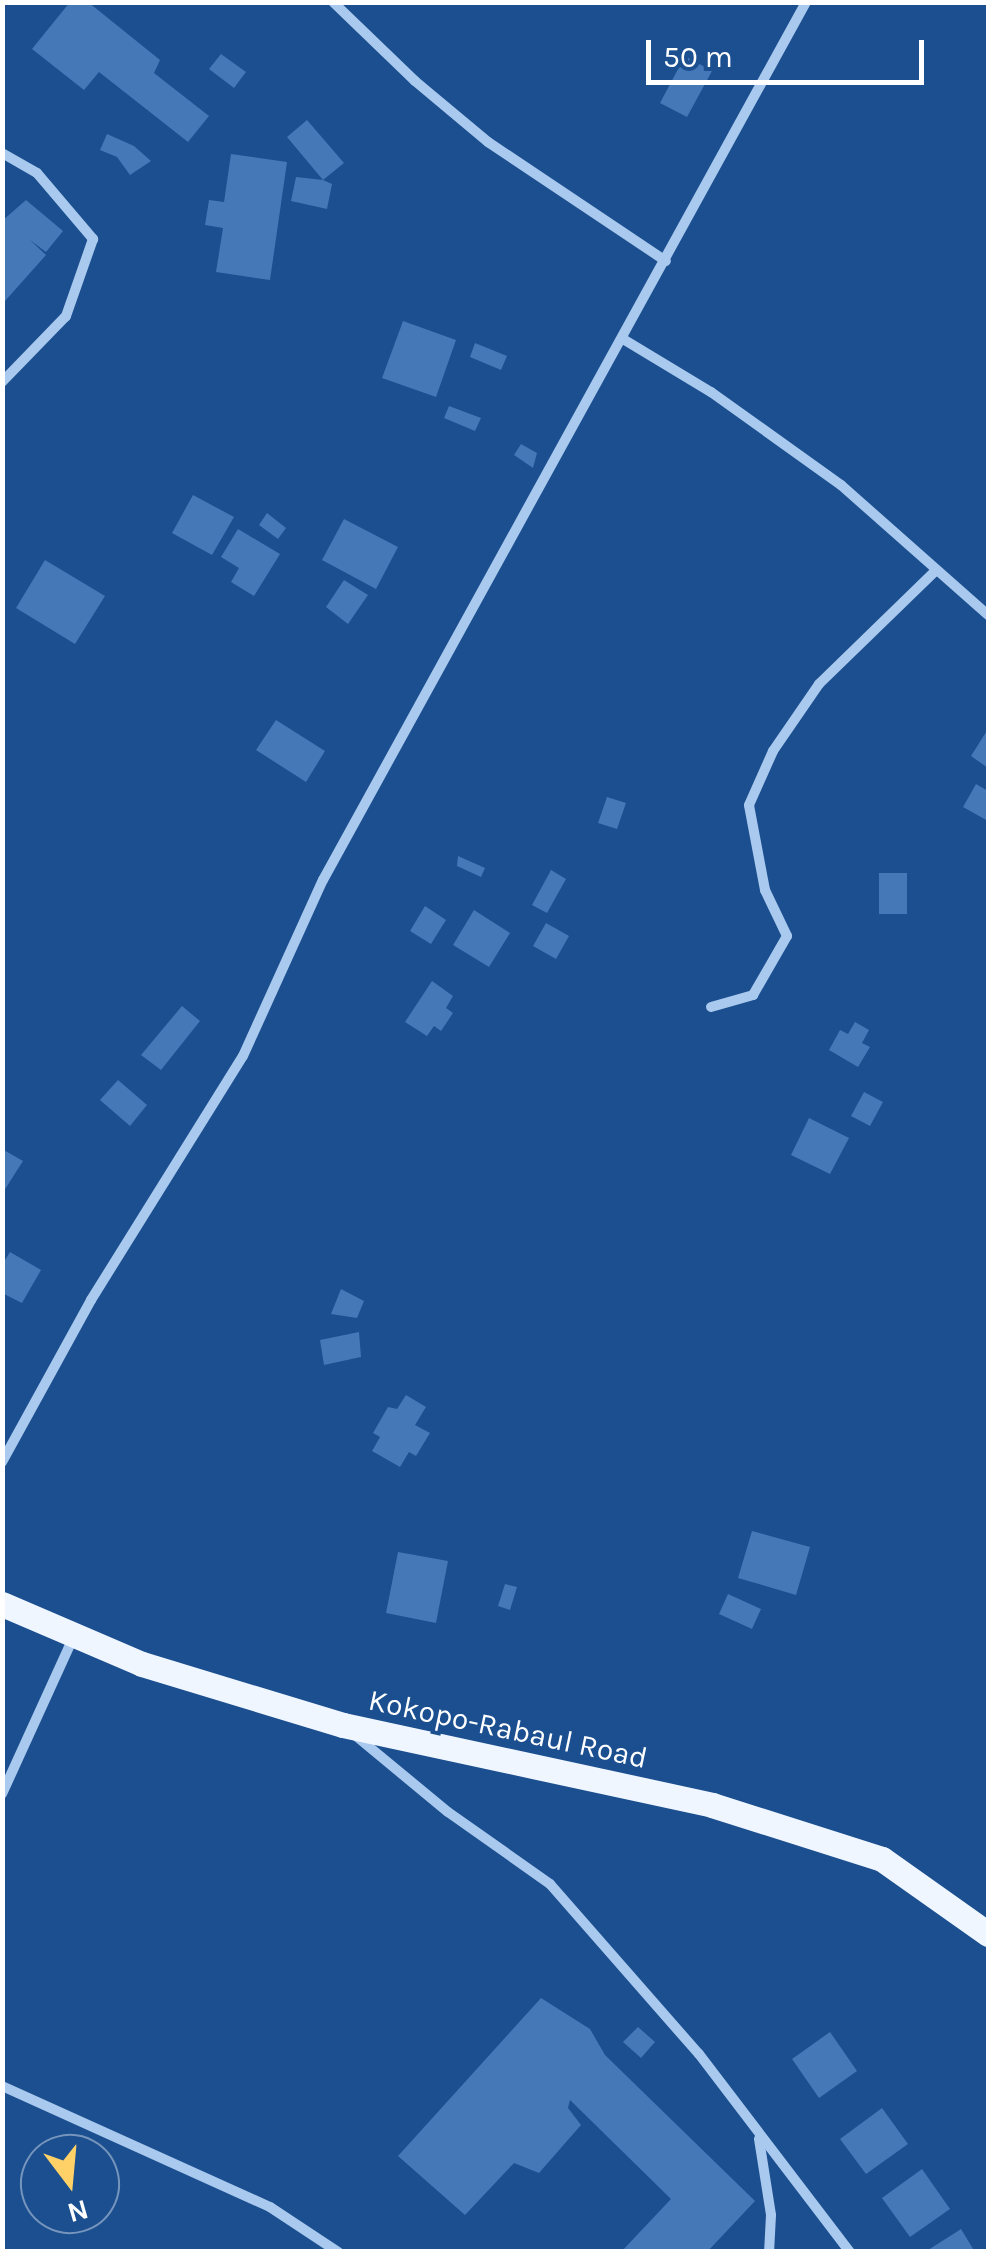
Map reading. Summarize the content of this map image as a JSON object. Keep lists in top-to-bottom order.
{
  "streets": {
    "main road": ["Kokopo-Rabaul Road"]
  },
  "scale_bar": "50 m",
  "north": "bottom"
}
